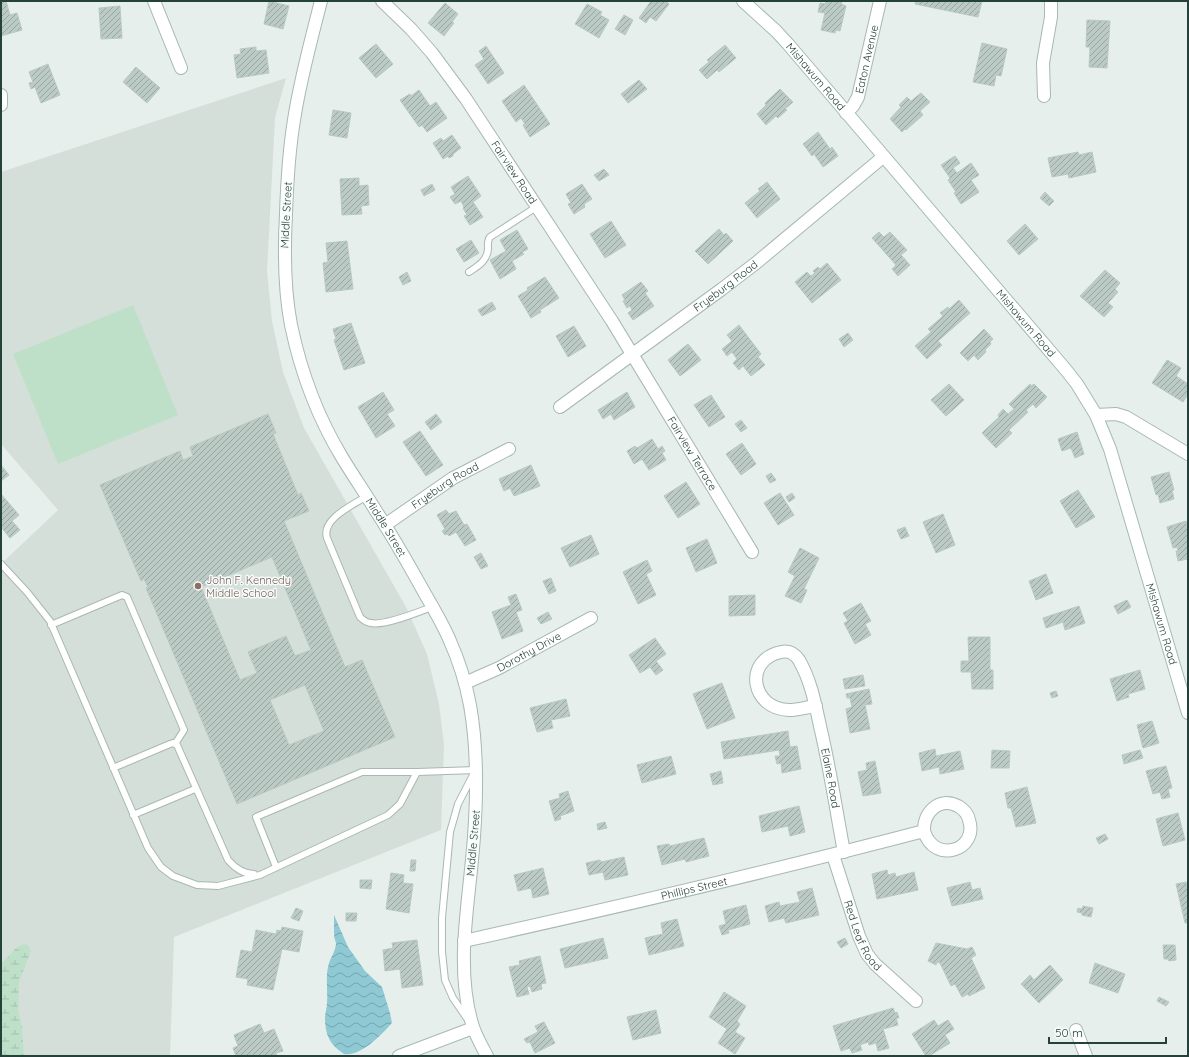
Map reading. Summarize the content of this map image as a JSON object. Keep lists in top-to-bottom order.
{
  "streets": {
    "street": [
      "Eaton Avenue",
      "Mishawum Road",
      "Fairview Road",
      "Middle Street",
      "Fryeburg Road",
      "Fairview Terrace",
      "Dorothy Drive",
      "Elaine Road",
      "Phillips Street",
      "Red Leaf Road"
    ]
  },
  "crossings": [
    ["Eaton Avenue", "Mishawum Road"],
    ["Mishawum Road", "Fryeburg Road"],
    ["Fairview Road", "Fryeburg Road"],
    ["Fairview Road", "Fairview Terrace"],
    ["Middle Street", "Fryeburg Road"],
    ["Middle Street", "Dorothy Drive"],
    ["Middle Street", "Phillips Street"],
    ["Fryeburg Road", "Fairview Terrace"],
    ["Elaine Road", "Phillips Street"],
    ["Elaine Road", "Red Leaf Road"],
    ["Phillips Street", "Red Leaf Road"]
  ],
  "places": ["John F. Kennedy Middle School"],
  "scale_bar": "50 m"
}
